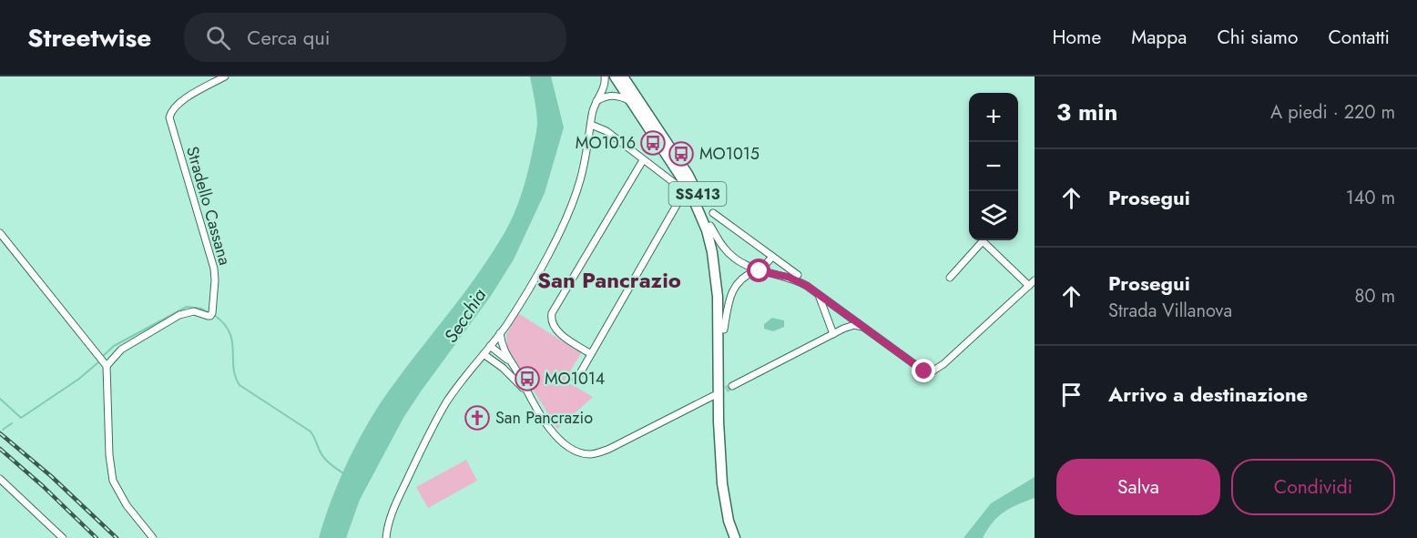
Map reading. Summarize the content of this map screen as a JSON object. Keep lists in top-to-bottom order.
{
  "streets": {
    "main road": ["SS413"],
    "street": ["Stradello Cassana"]
  },
  "districts": ["San Pancrazio"],
  "water": ["Secchia"],
  "places": {
    "bus stop": ["MO1016", "MO1015", "MO1014"],
    "church": ["San Pancrazio"]
  },
  "page": {
    "header": "Streetwise",
    "search": "Cerca qui",
    "nav": [
      "Home",
      "Mappa",
      "Chi siamo",
      "Contatti"
    ],
    "heading": ["3 min", "A piedi · 220 m"],
    "map_buttons": ["+", "−"],
    "list": [
      ["Prosegui", "140 m"],
      ["Prosegui", "Strada Villanova", "80 m"],
      "Arrivo a destinazione"
    ],
    "buttons": ["Salva", "Condividi"]
  }
}
